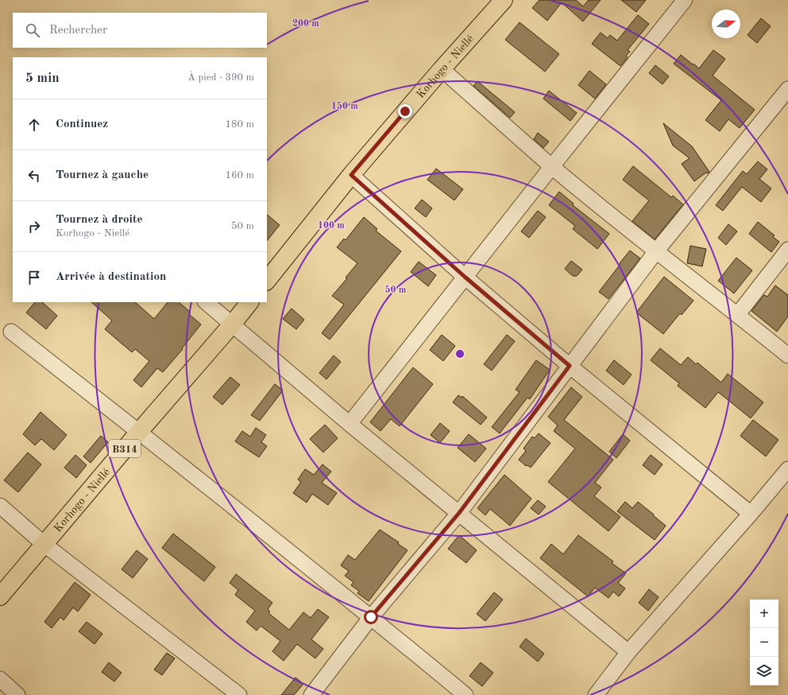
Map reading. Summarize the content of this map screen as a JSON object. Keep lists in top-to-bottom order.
{
  "streets": {
    "main road": ["Korhogo - Niellé", "B314"]
  },
  "north": "right",
  "page": {
    "search": "Rechercher",
    "heading": ["5 min", "À pied · 390 m"],
    "list": [
      ["Continuez", "180 m"],
      ["Tournez à gauche", "160 m"],
      ["Tournez à droite", "Korhogo - Niellé", "50 m"],
      "Arrivée à destination"
    ],
    "map_buttons": ["+", "−"]
  },
  "rings": [
    "200 m",
    "150 m",
    "100 m",
    "50 m"
  ]
}
